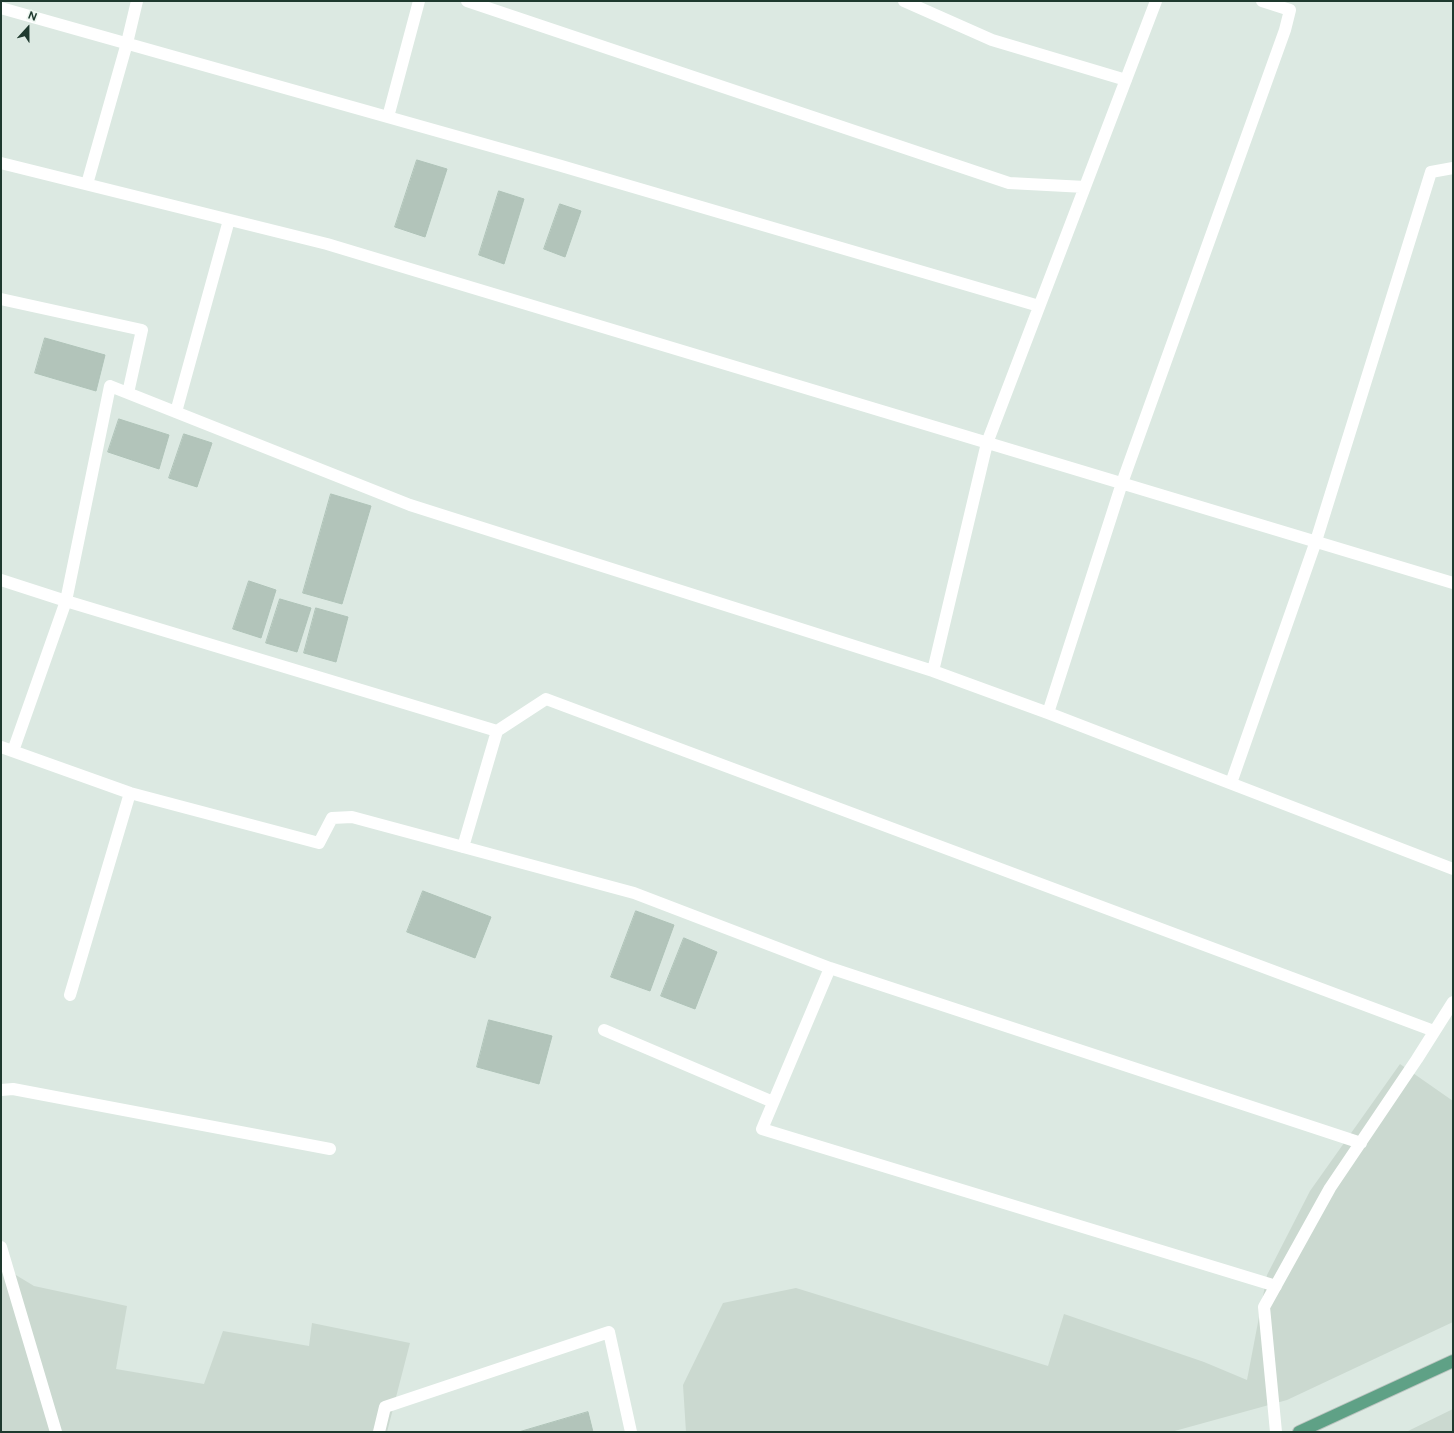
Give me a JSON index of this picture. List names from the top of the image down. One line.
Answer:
{"north":"top"}
